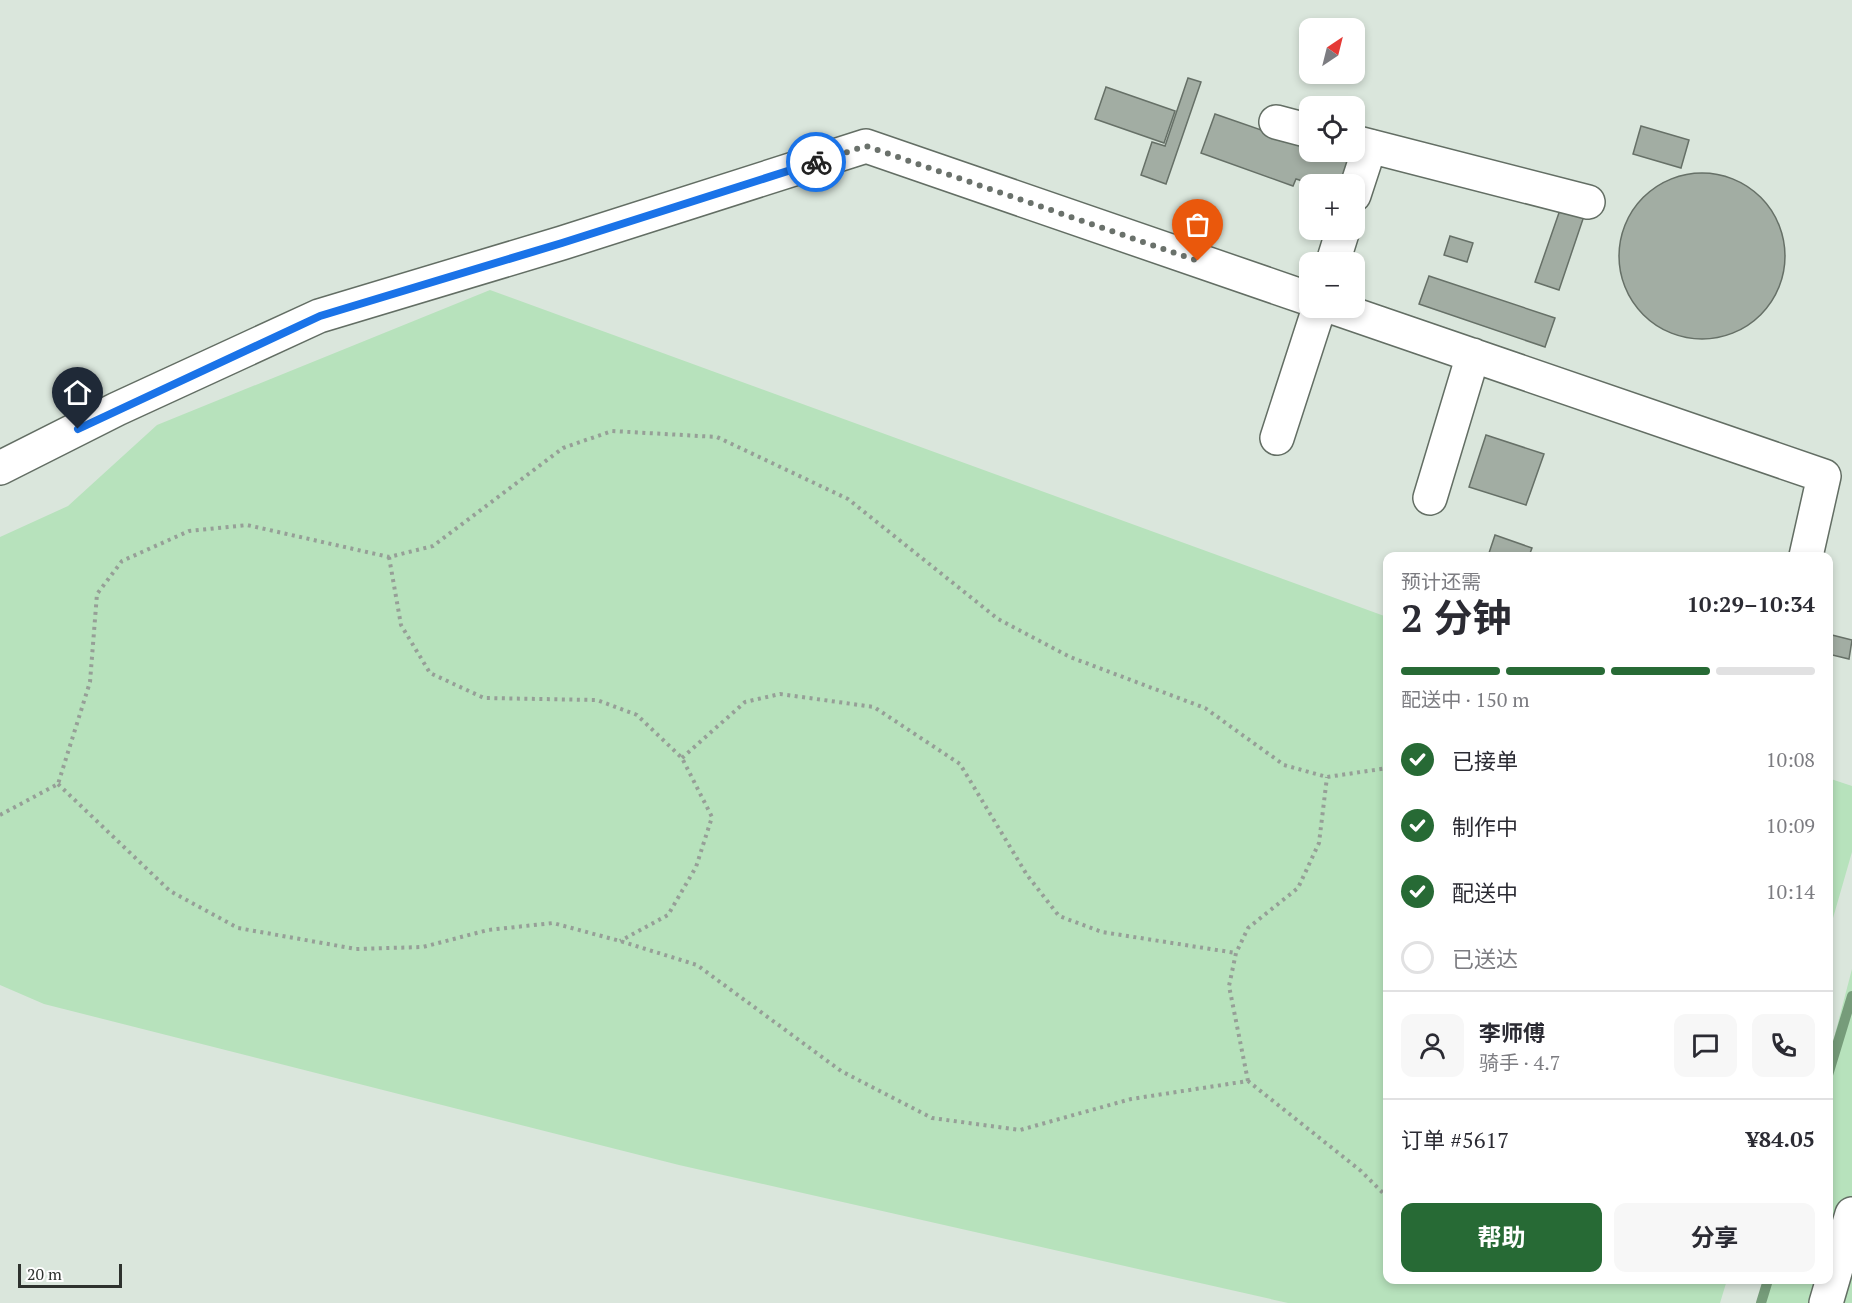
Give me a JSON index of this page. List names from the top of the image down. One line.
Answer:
{"scale_bar":"20 m","north":"top right","page":{"map_buttons":["+","−"],"heading":["2 分钟","预计还需","10:29–10:34"],"panel":["李师傅","骑手 · 4.7","订单 #5617","¥84.05"],"bar":"配送中 · 150 m","list":[["已接单","10:08"],["制作中","10:09"],["配送中","10:14"],"已送达"],"buttons":["帮助","分享"],"scale":"20 m"}}
